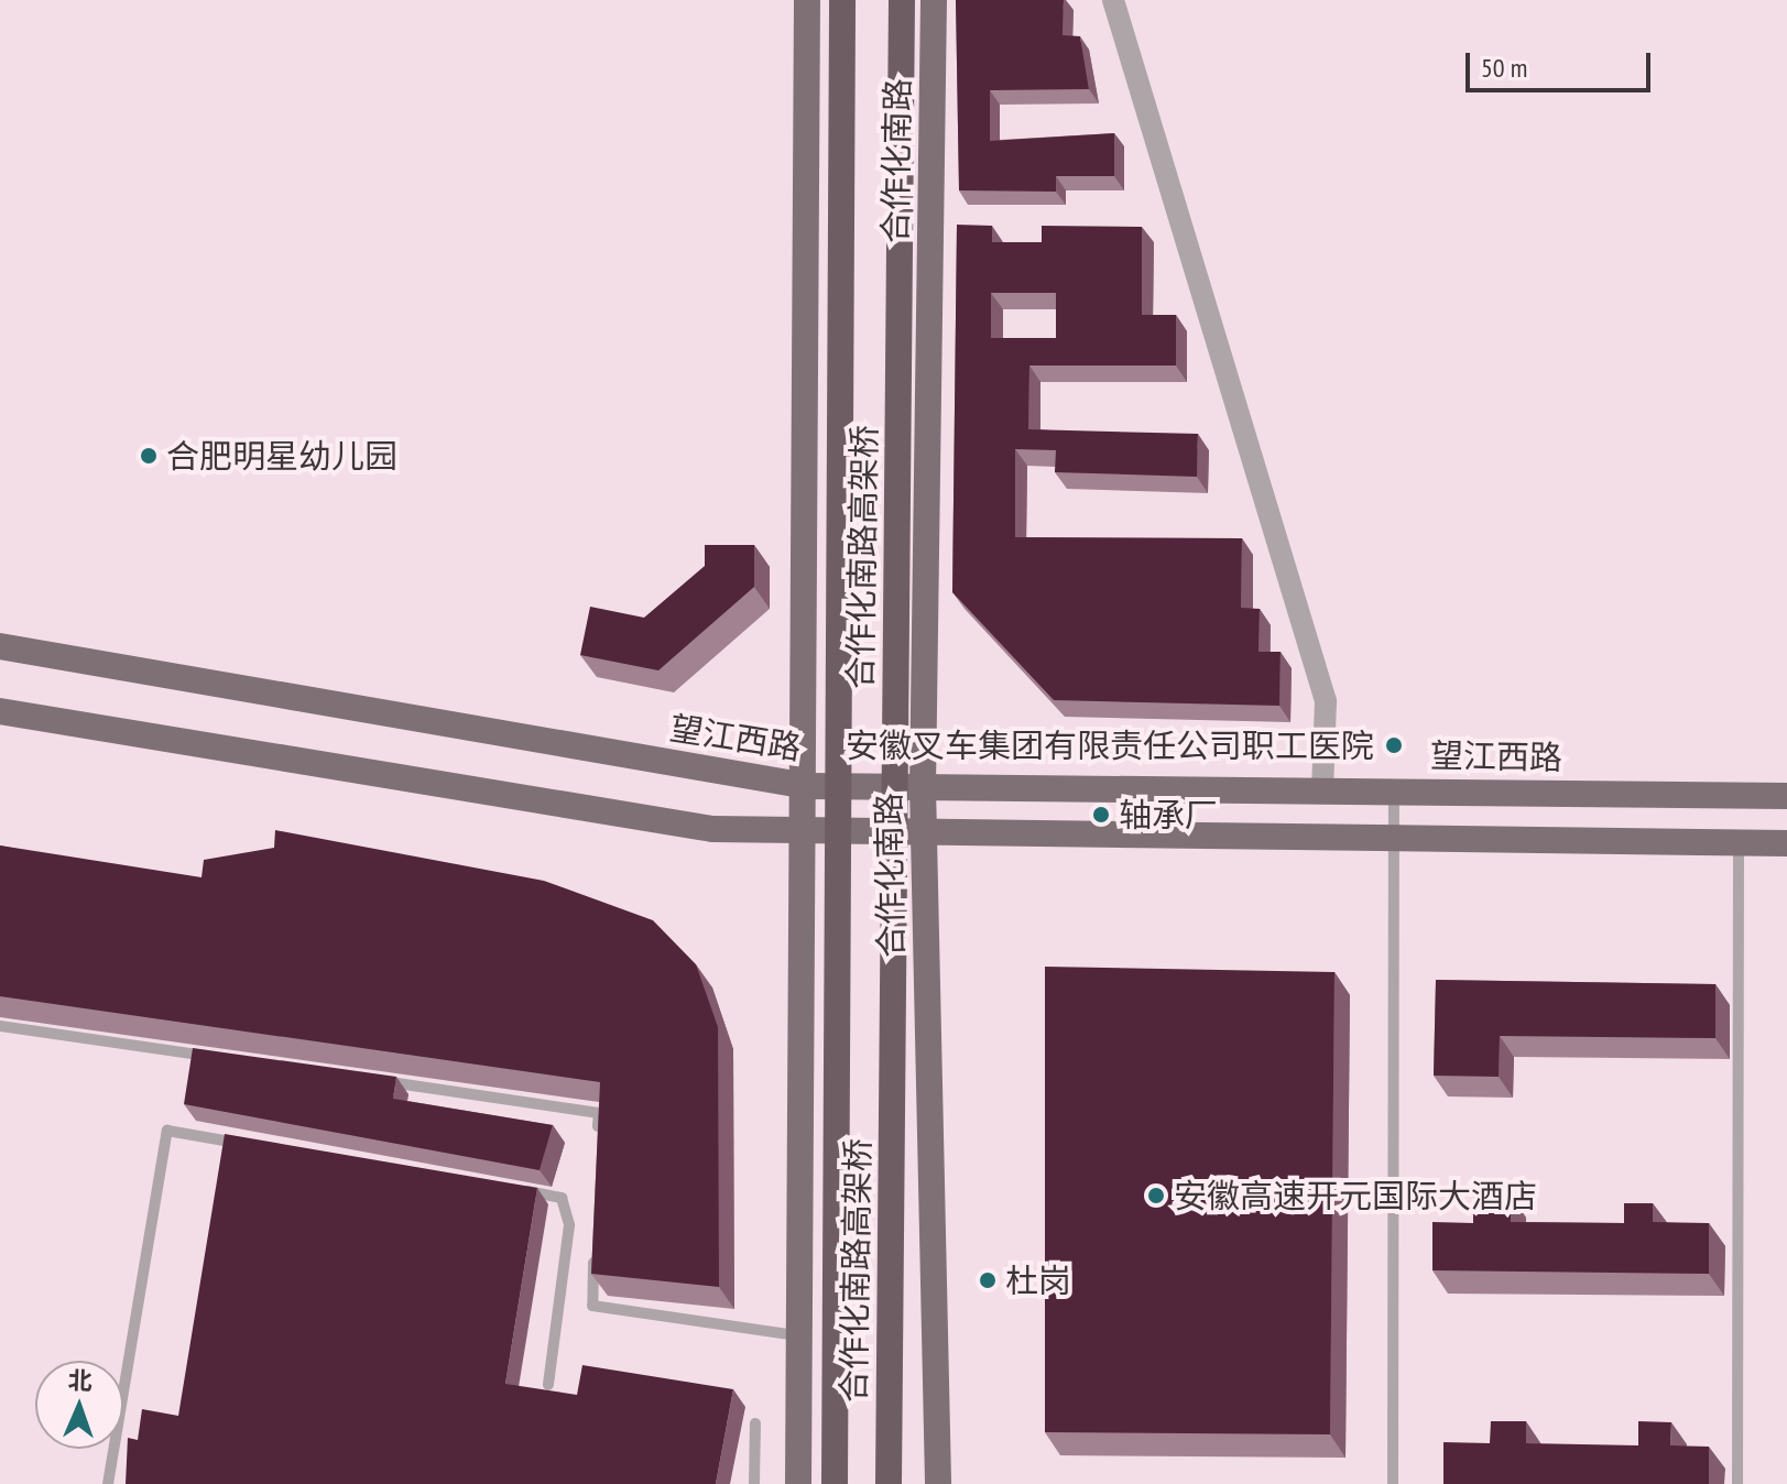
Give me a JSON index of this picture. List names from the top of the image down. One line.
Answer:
{"streets":{"highway":["合作化南路高架桥"],"main road":["合作化南路","望江西路"]},"crossings":[["合作化南路","望江西路"]],"places":["合肥明星幼儿园","安徽叉车集团有限责任公司职工医院","轴承厂","安徽高速开元国际大酒店","杜岗"],"scale_bar":"50 m","north":"top"}
